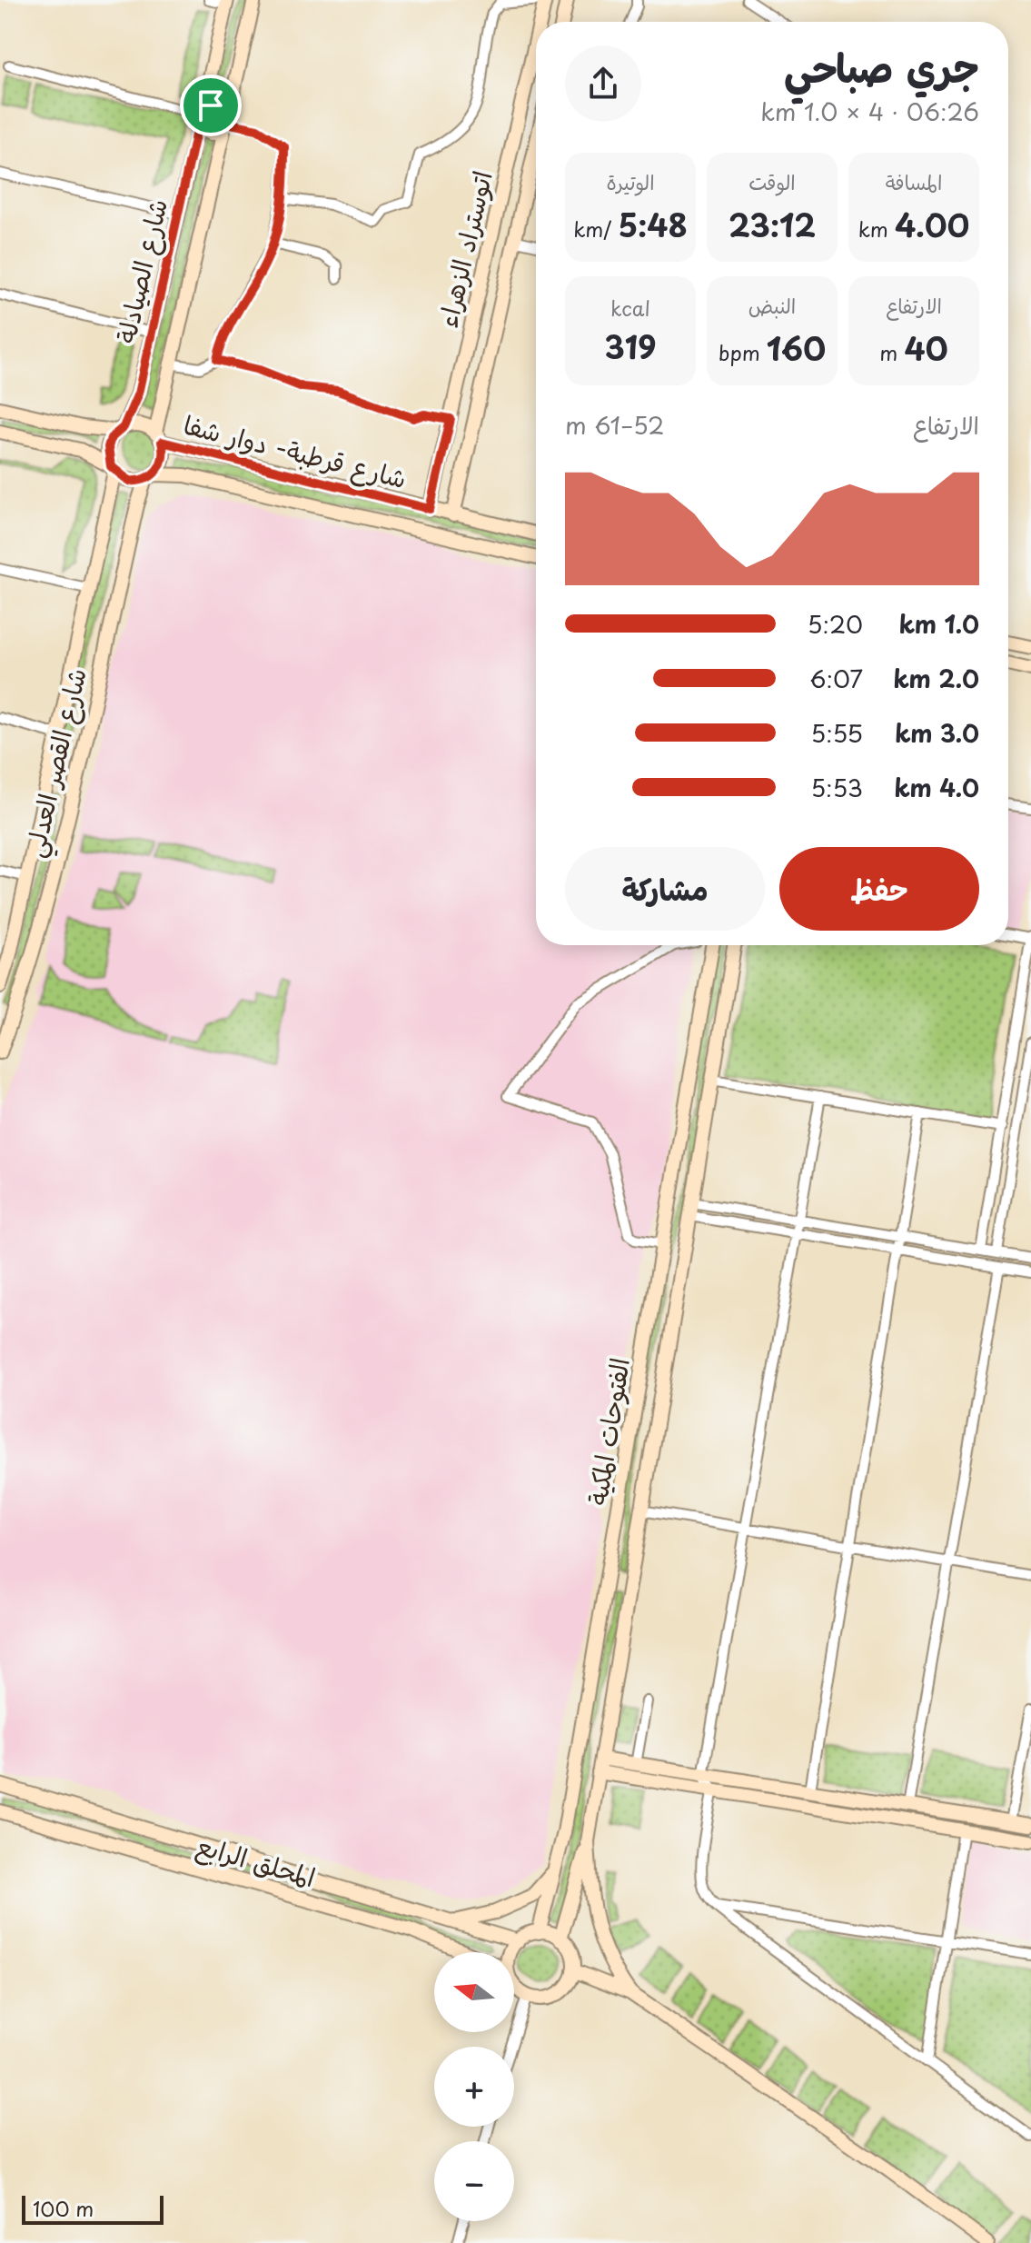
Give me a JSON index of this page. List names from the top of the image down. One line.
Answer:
{"streets":{"street":["اتوستراد الزهراء","شارع الصيادلة","شارع قرطبة- دوار شفا","شارع القصر العدلي","الفتوحات المكية","المحلق الرابع"]},"crossings":[["اتوستراد الزهراء","شارع قرطبة- دوار شفا"],["شارع الصيادلة","شارع قرطبة- دوار شفا"],["شارع الصيادلة","شارع القصر العدلي"],["شارع قرطبة- دوار شفا","شارع القصر العدلي"]],"scale_bar":"100 m","north":"left","page":{"heading":["جري صباحي","06:26 · 4 × 1.0 km"],"stats":[["المسافة","4.00 km"],["الوقت","23:12"],["الوتيرة","5:48 /km"],["الارتفاع","40 m"],["النبض","160 bpm"],["kcal","319"]],"chart":["الارتفاع","52–61 m"],"list":[{"name":"1.0 km","note":"5:20"},{"name":"2.0 km","note":"6:07"},{"name":"3.0 km","note":"5:55"},{"name":"4.0 km","note":"5:53"}],"buttons":["حفظ","مشاركة"],"map_buttons":["+","−"],"scale":"100 m"}}
